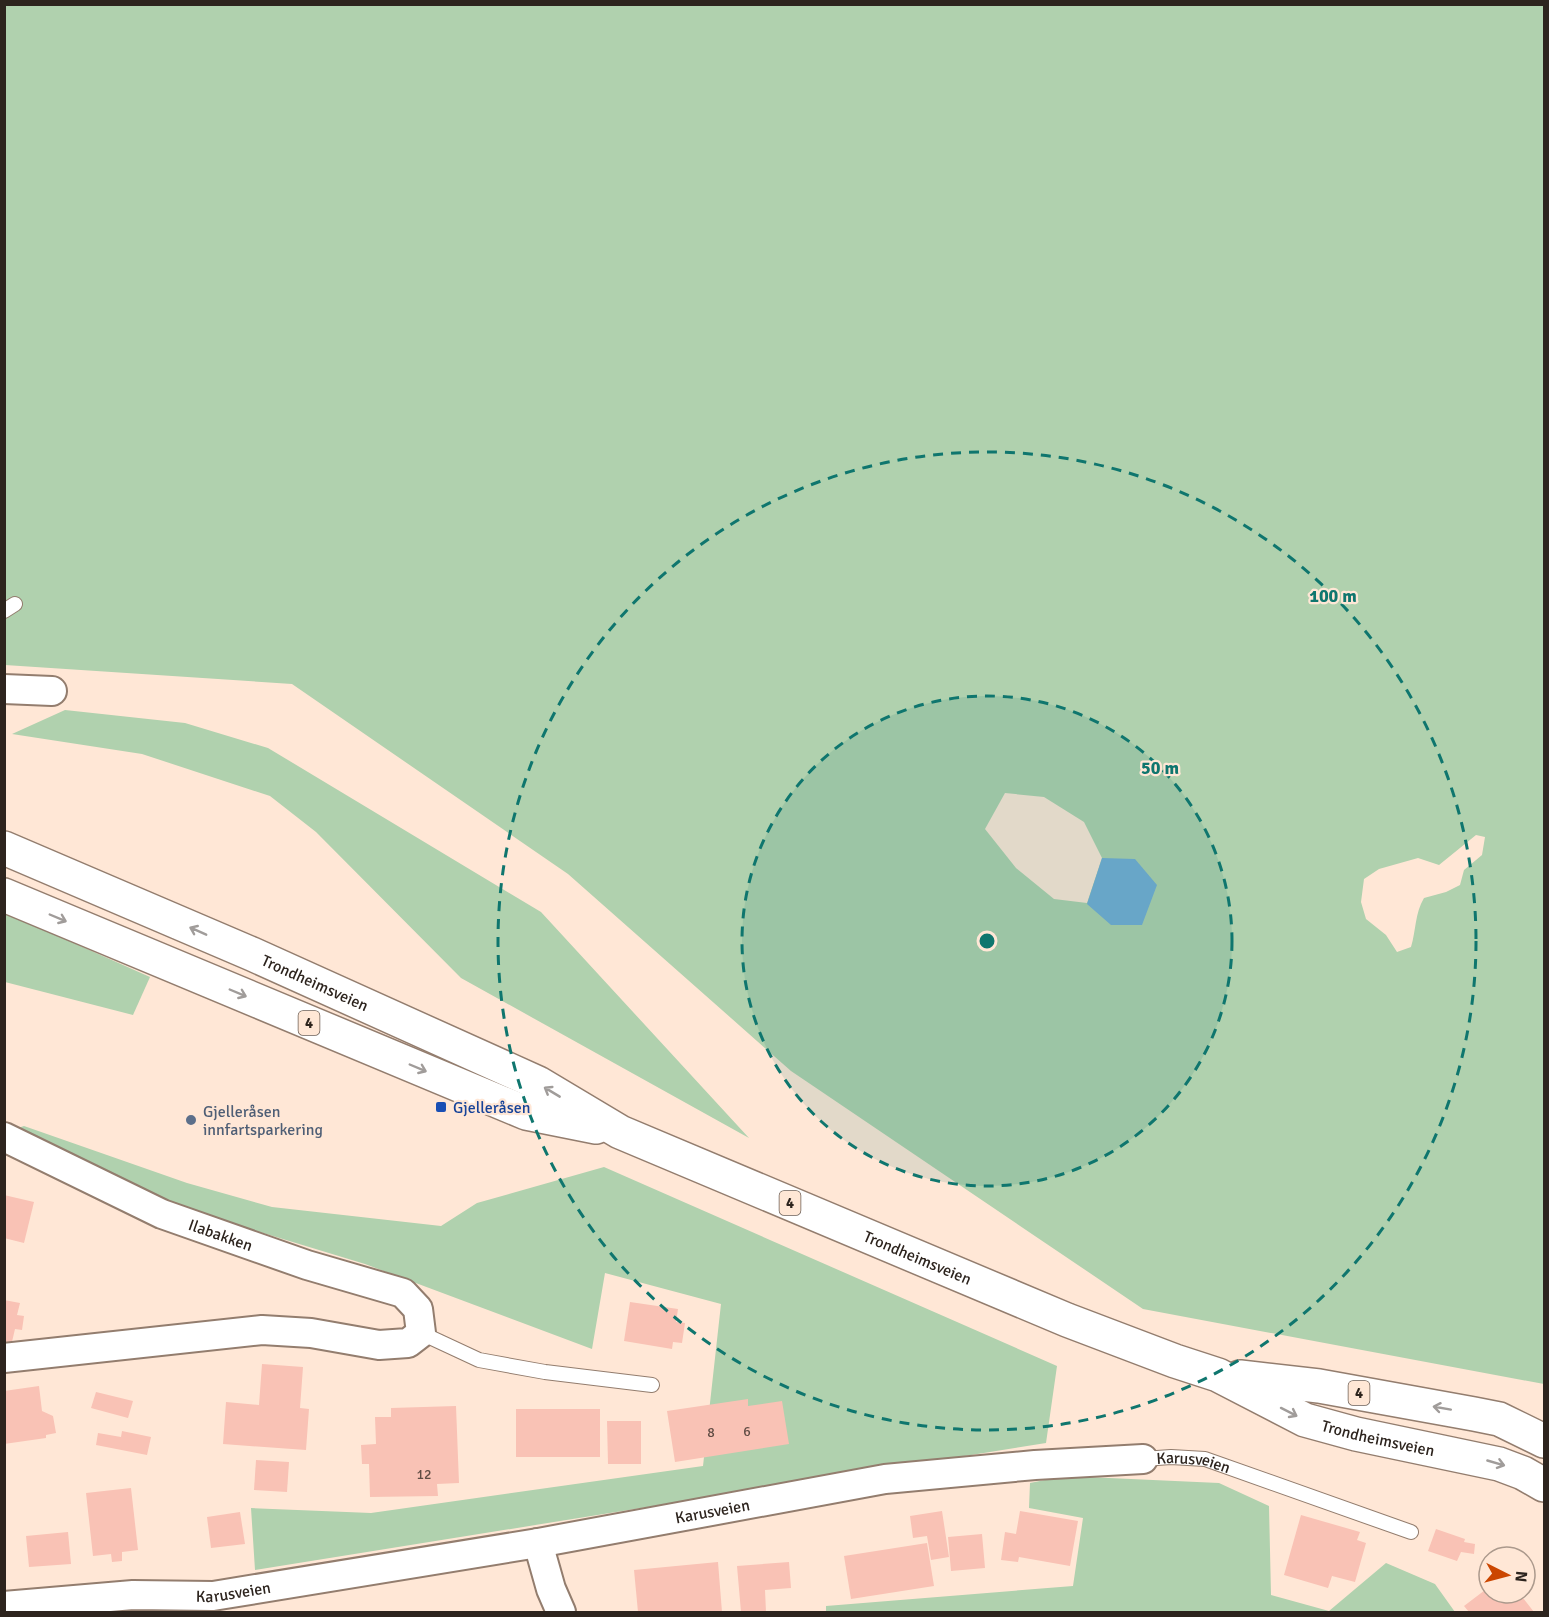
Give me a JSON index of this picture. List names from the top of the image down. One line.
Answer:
{"streets":{"highway":["Trondheimsveien","4"],"street":["Ilabakken","Karusveien"]},"crossings":[["Trondheimsveien","4"]],"places":{"transit":["Gjelleråsen"],"other":["Gjelleråsen innfartsparkering"]},"house_numbers":["6","8","12"],"north":"right","rings":["100 m","50 m"]}
